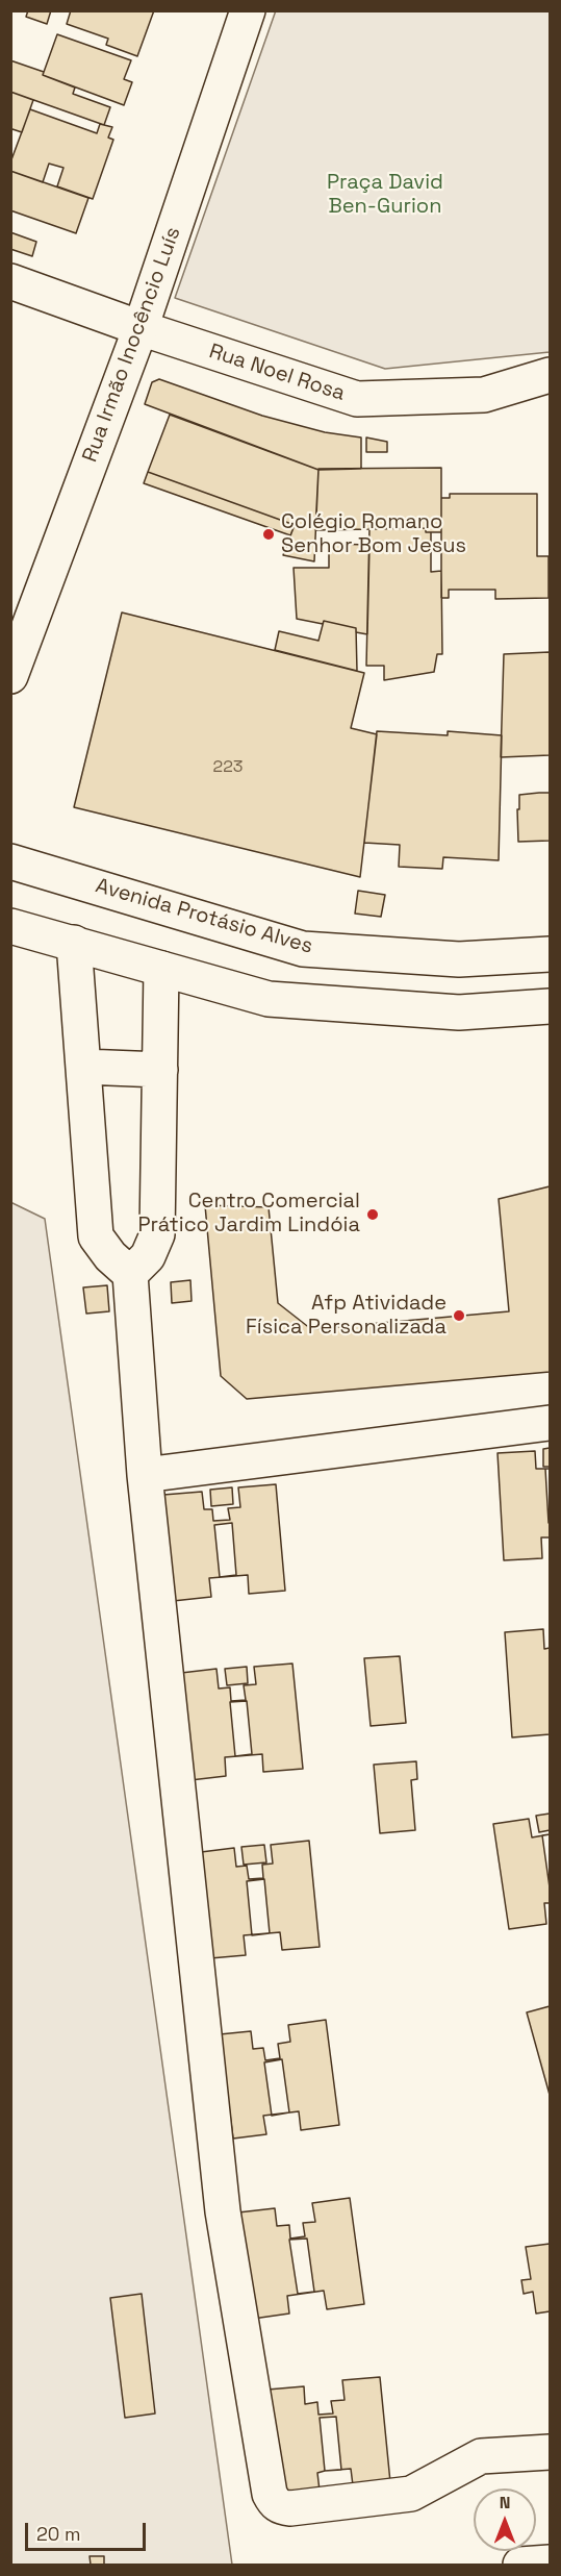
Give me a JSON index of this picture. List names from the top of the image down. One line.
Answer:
{"streets":{"street":["Rua Irmão Inocêncio Luís","Rua Noel Rosa","Avenida Protásio Alves"]},"crossings":[["Rua Irmão Inocêncio Luís","Rua Noel Rosa"]],"parks":["Praça David Ben-Gurion"],"places":["Colégio Romano Senhor Bom Jesus","Centro Comercial Prático Jardim Lindóia","Afp Atividade Física Personalizada"],"house_numbers":["223"],"scale_bar":"20 m","north":"top"}
